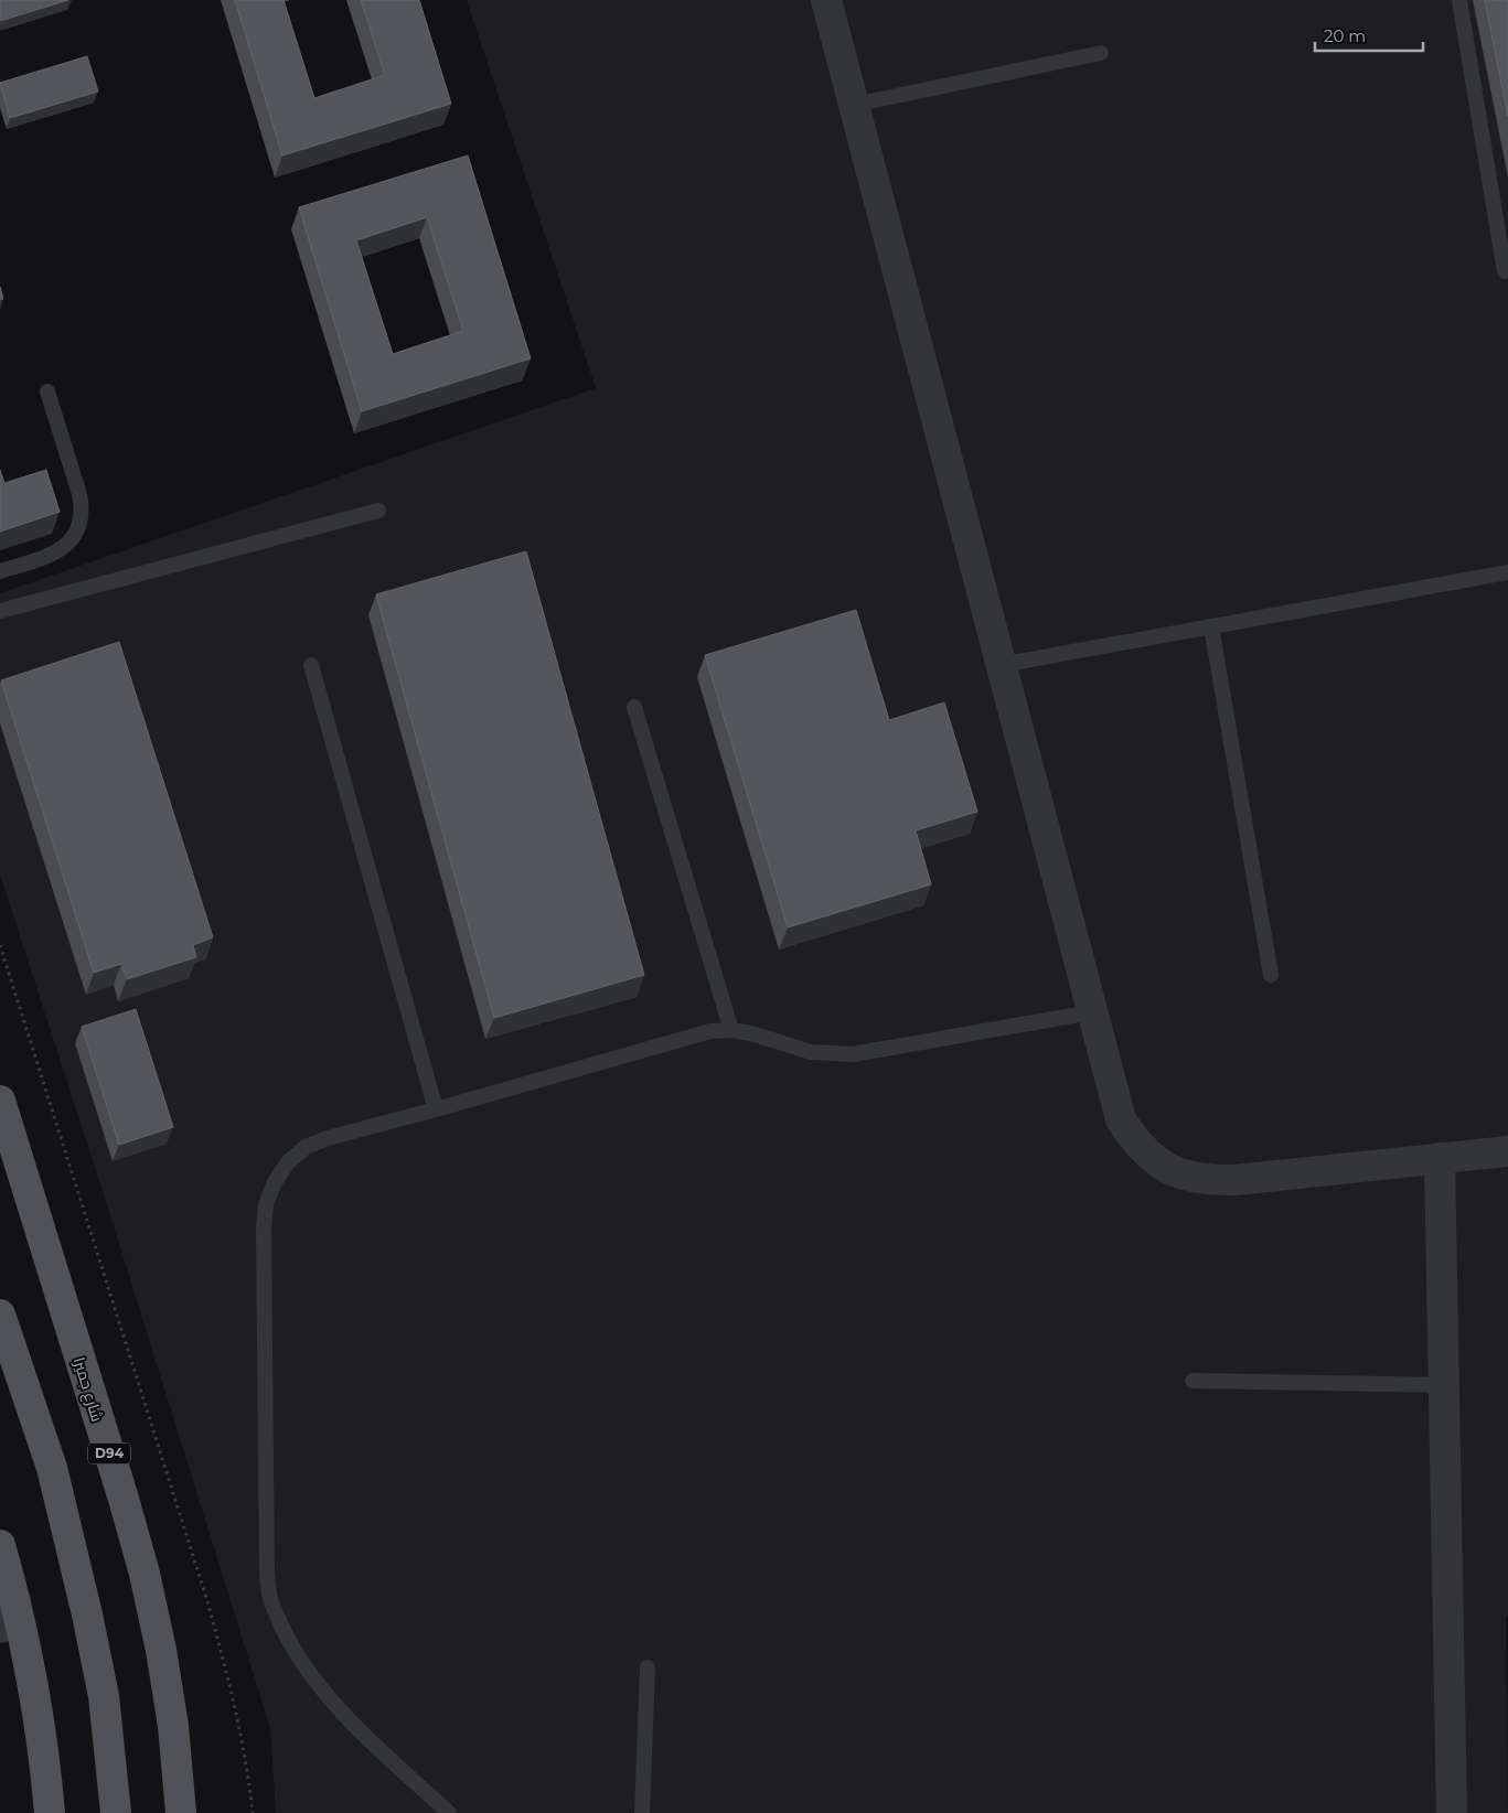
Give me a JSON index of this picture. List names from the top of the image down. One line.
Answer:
{"streets":{"main road":["شارع جميرا","D94"]},"scale_bar":"20 m"}
